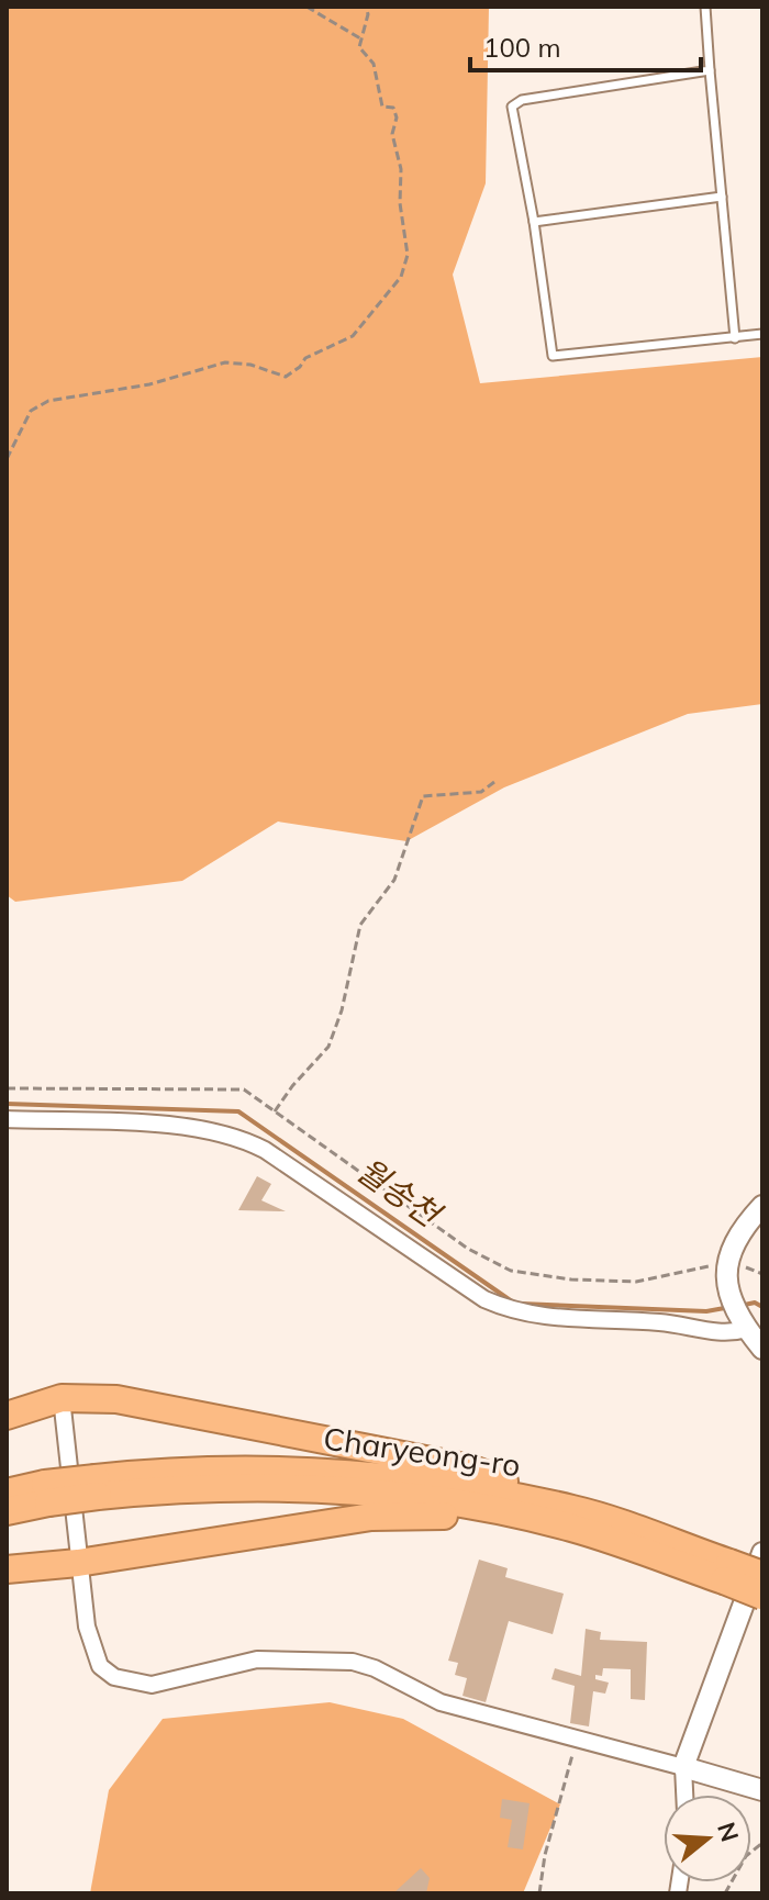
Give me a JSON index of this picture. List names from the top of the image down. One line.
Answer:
{"streets":{"highway":["Charyeong-ro"]},"water":["월송천"],"scale_bar":"100 m","north":"right"}
